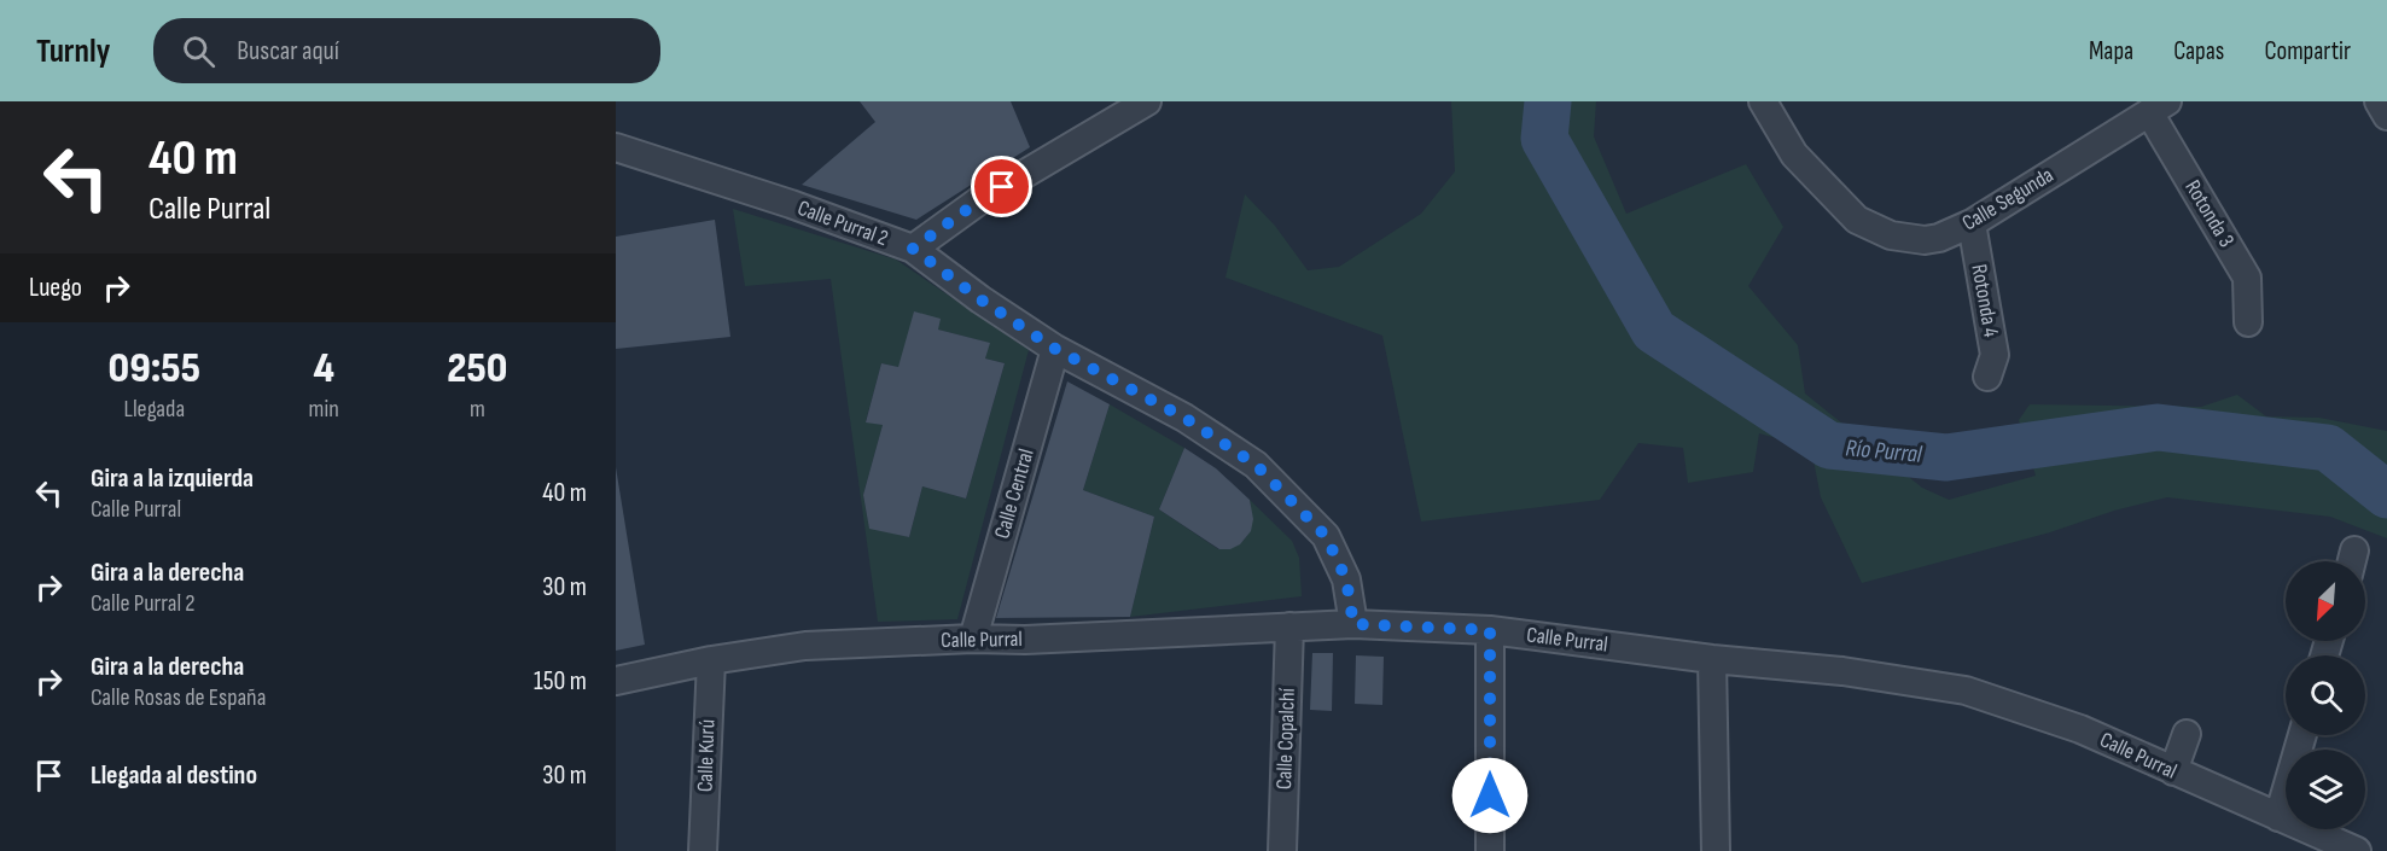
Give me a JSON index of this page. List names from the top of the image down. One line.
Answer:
{"streets":{"street":["Calle Segunda","Rotonda 3","Calle Purral 2","Rotonda 4","Calle Central","Calle Purral","Calle Copalchí","Calle Kurú"]},"crossings":[["Calle Segunda","Rotonda 3"],["Calle Segunda","Rotonda 4"],["Calle Purral 2","Calle Central"],["Calle Purral 2","Calle Purral"],["Calle Central","Calle Purral"],["Calle Purral","Calle Copalchí"],["Calle Purral","Calle Kurú"]],"water":["Río Purral"],"north":"bottom left","page":{"header":"Turnly","search":"Buscar aquí","nav":["Mapa","Capas","Compartir"],"turn":["40 m","Calle Purral"],"then":"Luego","eta":["09:55","Llegada","4","min","250","m"],"list":[{"name":"Gira a la izquierda","note":"Calle Purral","value":"40 m"},{"name":"Gira a la derecha","note":"Calle Purral 2","value":"30 m"},{"name":"Gira a la derecha","note":"Calle Rosas de España","value":"150 m"},{"name":"Llegada al destino","value":"30 m"}]}}
